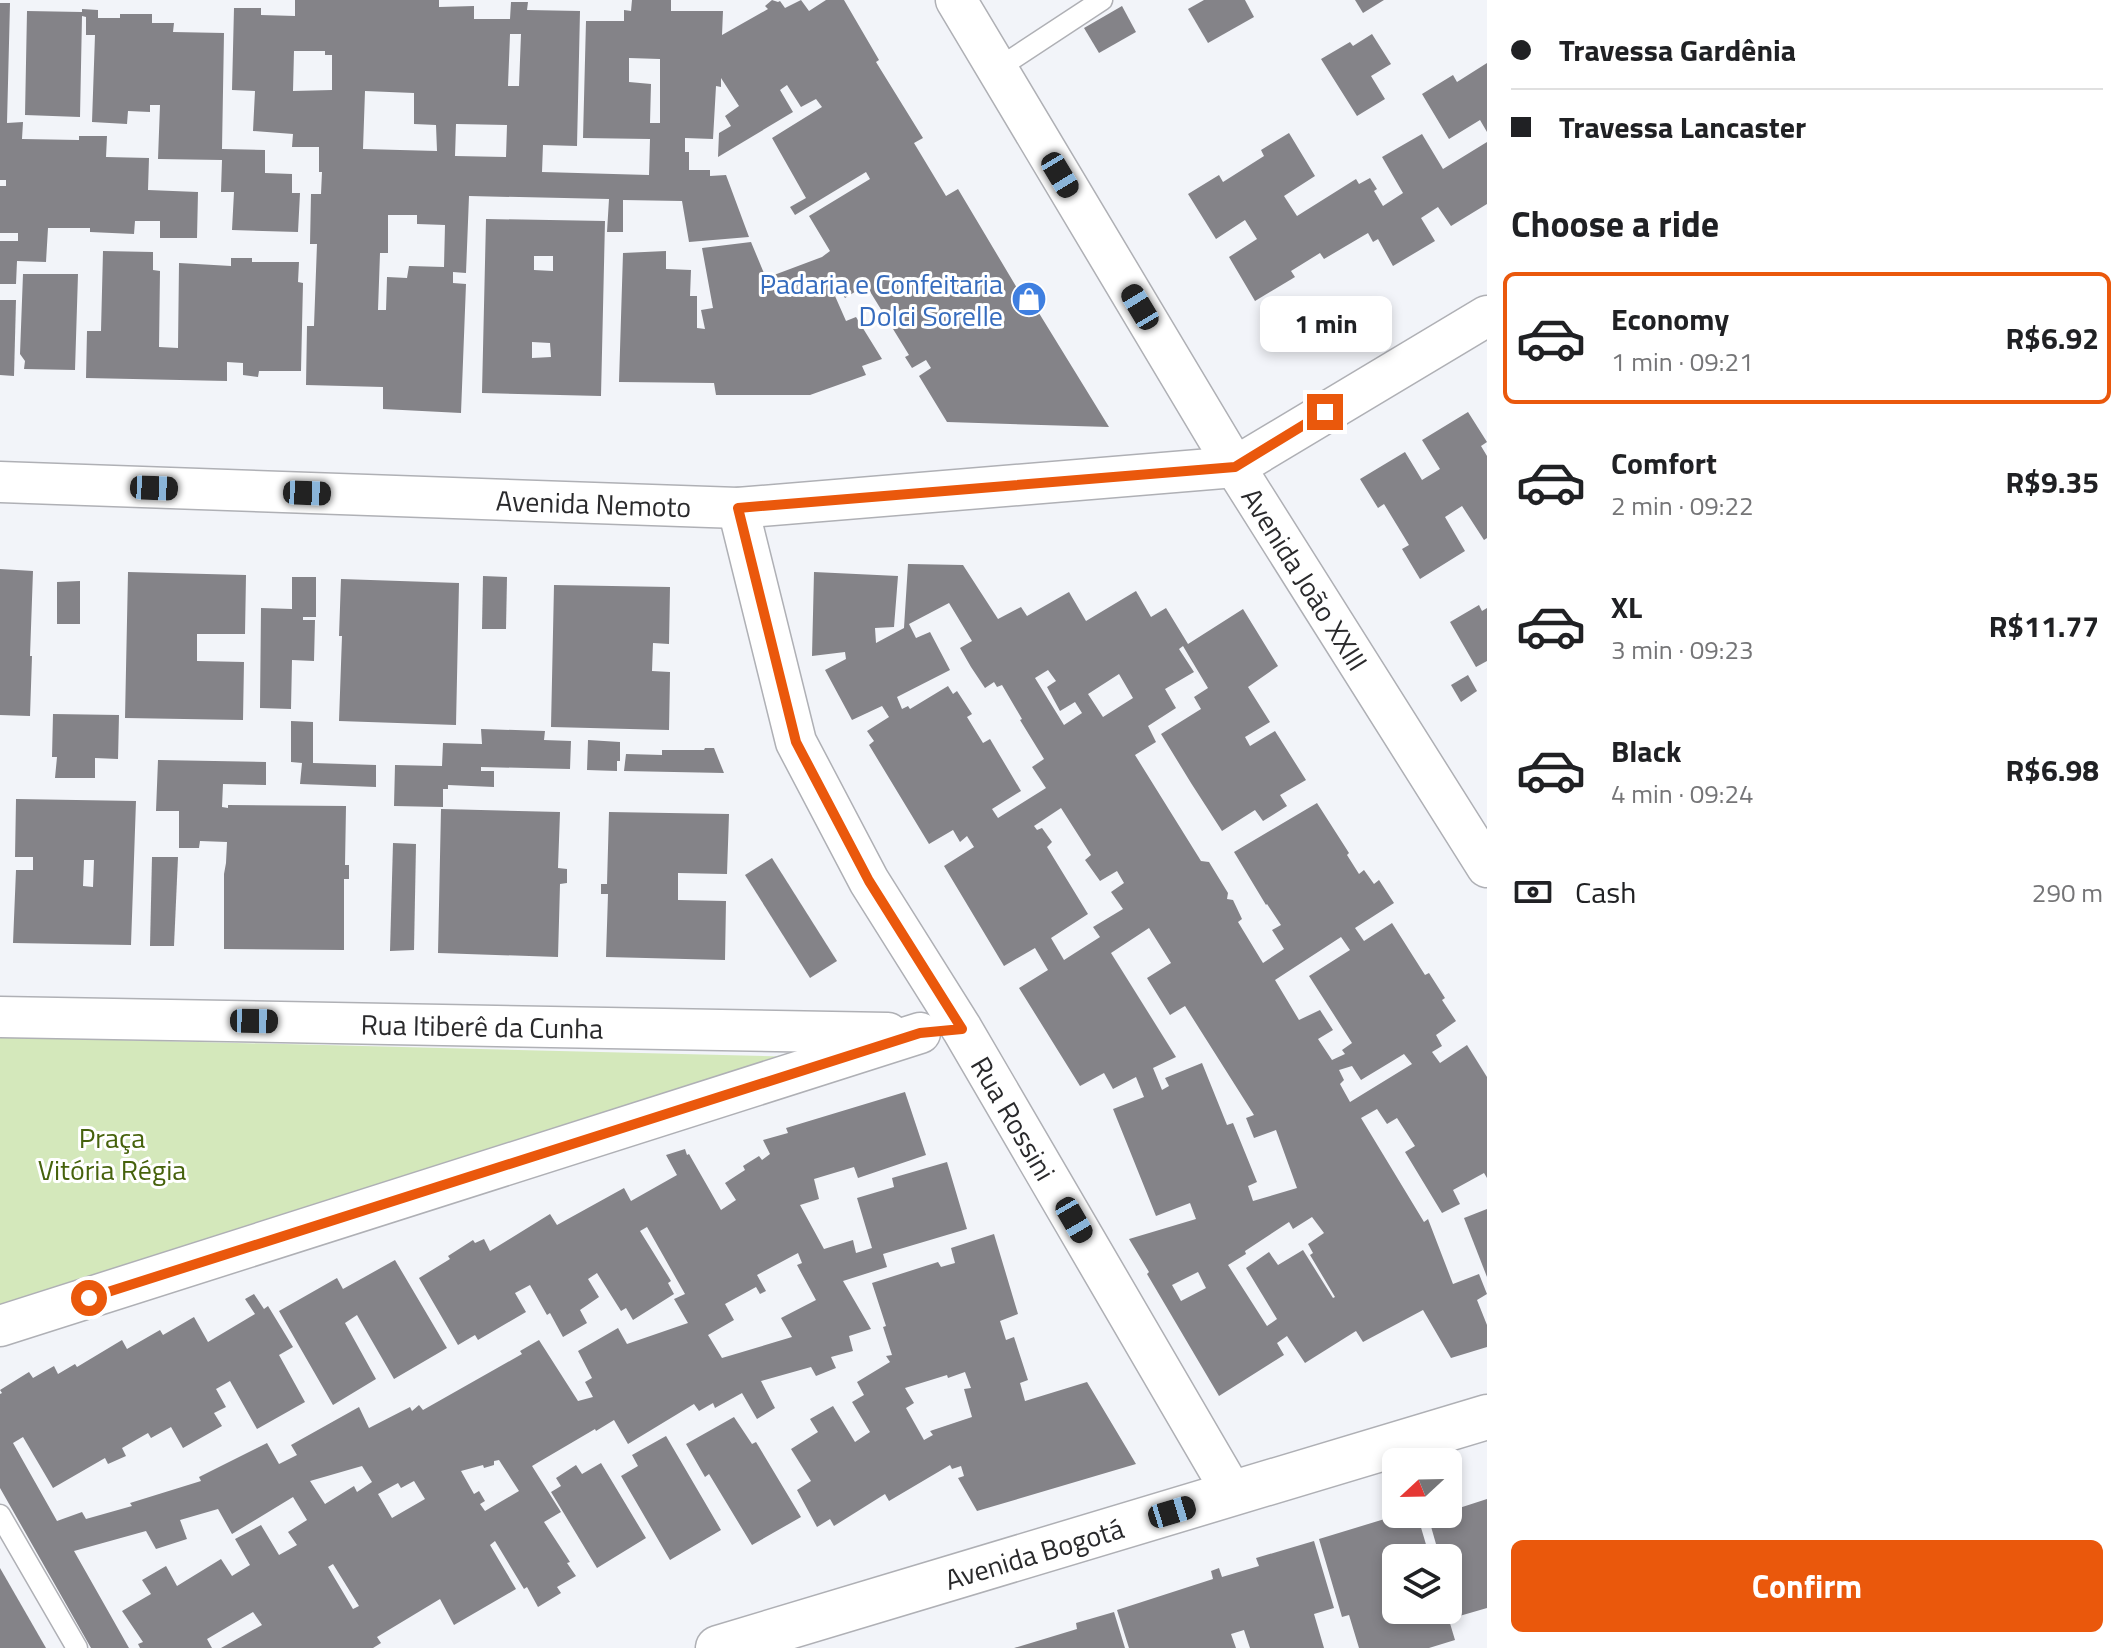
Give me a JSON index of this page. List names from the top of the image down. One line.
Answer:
{"streets":{"street":["Avenida Nemoto","Avenida João XXIII","Rua Itiberê da Cunha","Rua Rossini","Avenida Bogotá"]},"crossings":[["Avenida Nemoto","Avenida João XXIII"],["Avenida Nemoto","Rua Rossini"],["Rua Itiberê da Cunha","Rua Rossini"],["Rua Rossini","Avenida Bogotá"]],"parks":["Praça Vitória Régia"],"places":{"shop":["Padaria e Confeitaria Dolci Sorelle"]},"north":"left","page":{"banner":["Travessa Gardênia","Travessa Lancaster"],"heading":"Choose a ride","list":[{"name":"Economy","note":"1 min · 09:21","value":"R$6.92"},{"name":"Comfort","note":"2 min · 09:22","value":"R$9.35"},{"name":"XL","note":"3 min · 09:23","value":"R$11.77"},{"name":"Black","note":"4 min · 09:24","value":"R$6.98"}],"bubble":"1 min","pay":["Cash","290 m"],"buttons":"Confirm"}}
